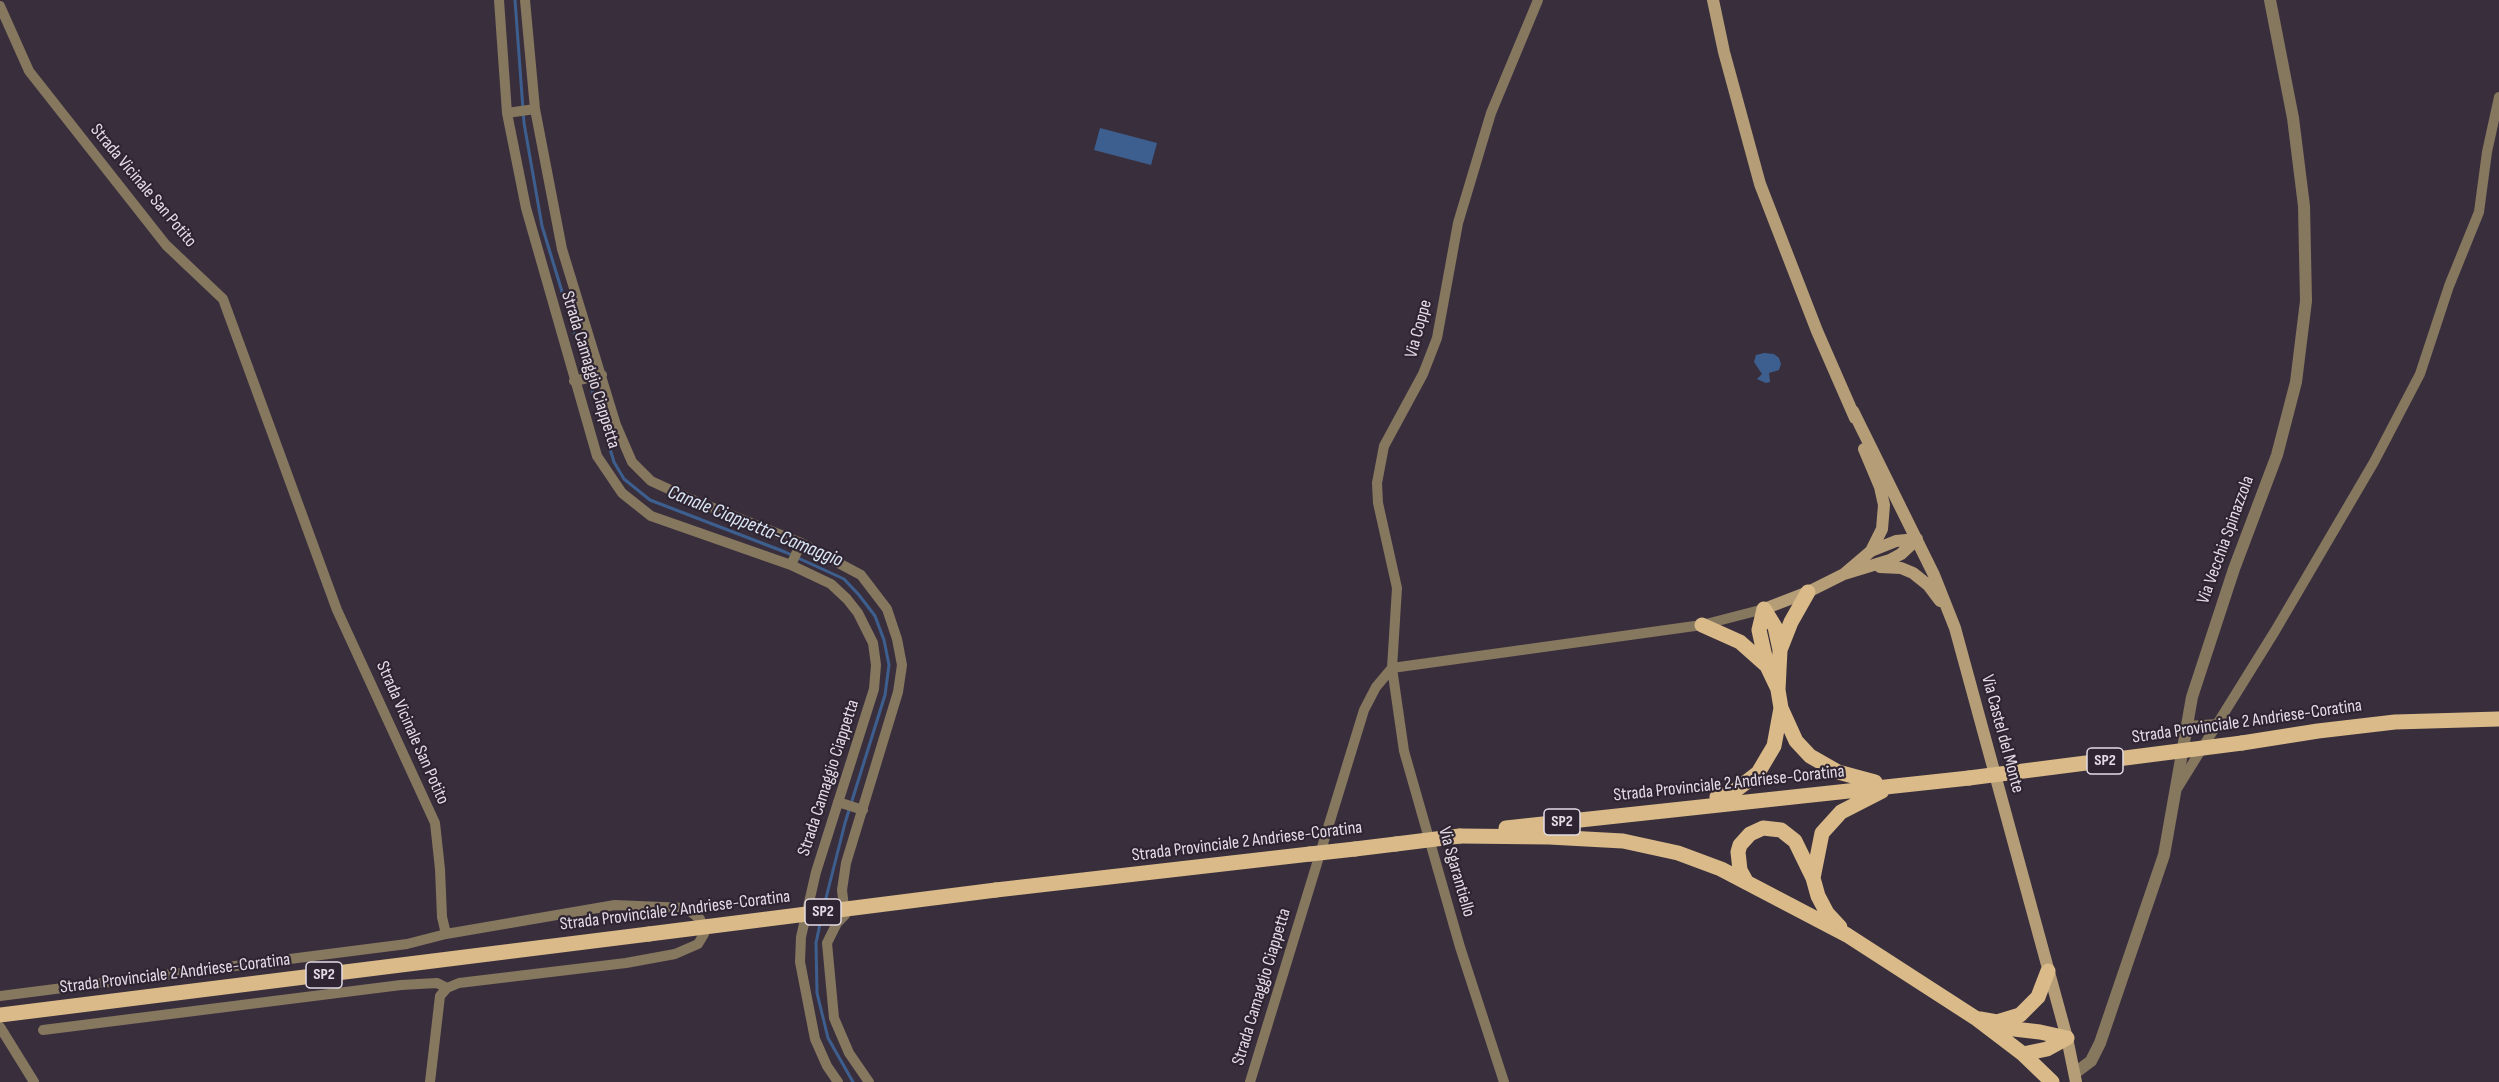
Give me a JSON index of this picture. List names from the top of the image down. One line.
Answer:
{"streets":{"main road":["Strada Provinciale 2 Andriese-Coratina","Via Castel del Monte","SP2"],"street":["Strada Vicinale San Potito","Via Coppe","Strada Camaggio Ciappetta","Via Vecchia Spinazzola","Via Sgarantiello"]},"crossings":[["Via Coppe","Strada Camaggio Ciappetta"],["Via Coppe","Via Sgarantiello"],["Strada Camaggio Ciappetta","Via Sgarantiello"],["Via Vecchia Spinazzola","Via Castel del Monte"]],"water":["Canale Ciappetta-Camaggio"]}
